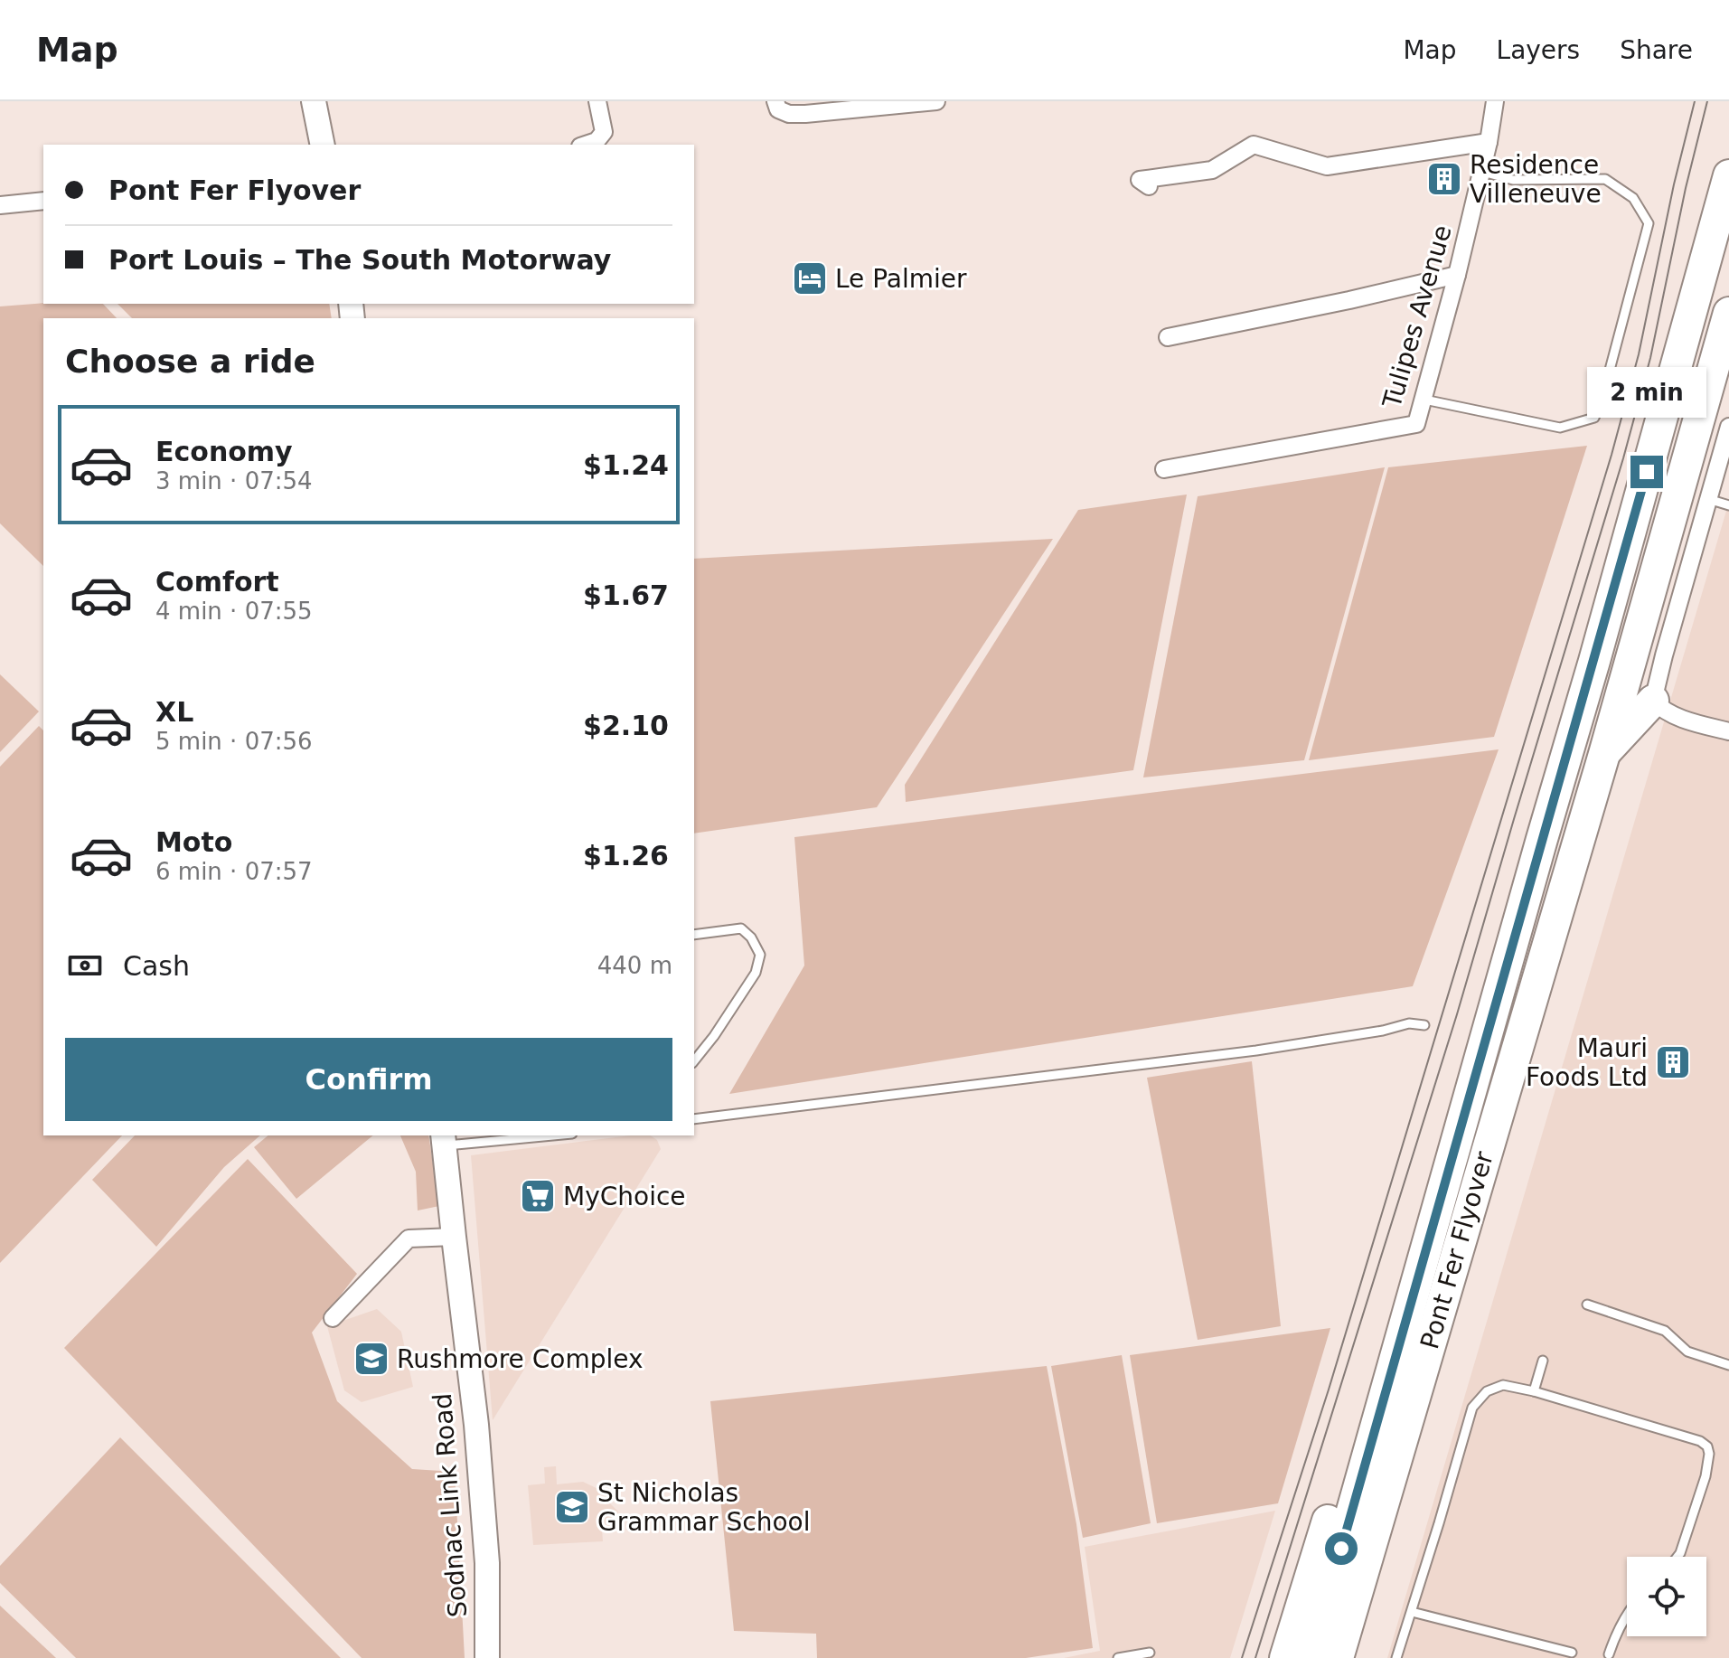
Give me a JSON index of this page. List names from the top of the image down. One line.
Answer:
{"streets":{"highway":["Pont Fer Flyover"],"main road":["Sodnac Link Road"],"street":["Tulipes Avenue"]},"places":{"building":["Residence Villeneuve","Mauri Foods Ltd"],"hotel":["Le Palmier"],"supermarket":["MyChoice"],"school or university":["Rushmore Complex","St Nicholas Grammar School"]},"page":{"header":"Map","nav":["Map","Layers","Share"],"banner":["Pont Fer Flyover","Port Louis – The South Motorway"],"heading":"Choose a ride","bubble":"2 min","list":[{"name":"Economy","note":"3 min · 07:54","value":"$1.24"},{"name":"Comfort","note":"4 min · 07:55","value":"$1.67"},{"name":"XL","note":"5 min · 07:56","value":"$2.10"},{"name":"Moto","note":"6 min · 07:57","value":"$1.26"}],"pay":["Cash","440 m"],"buttons":"Confirm"}}
